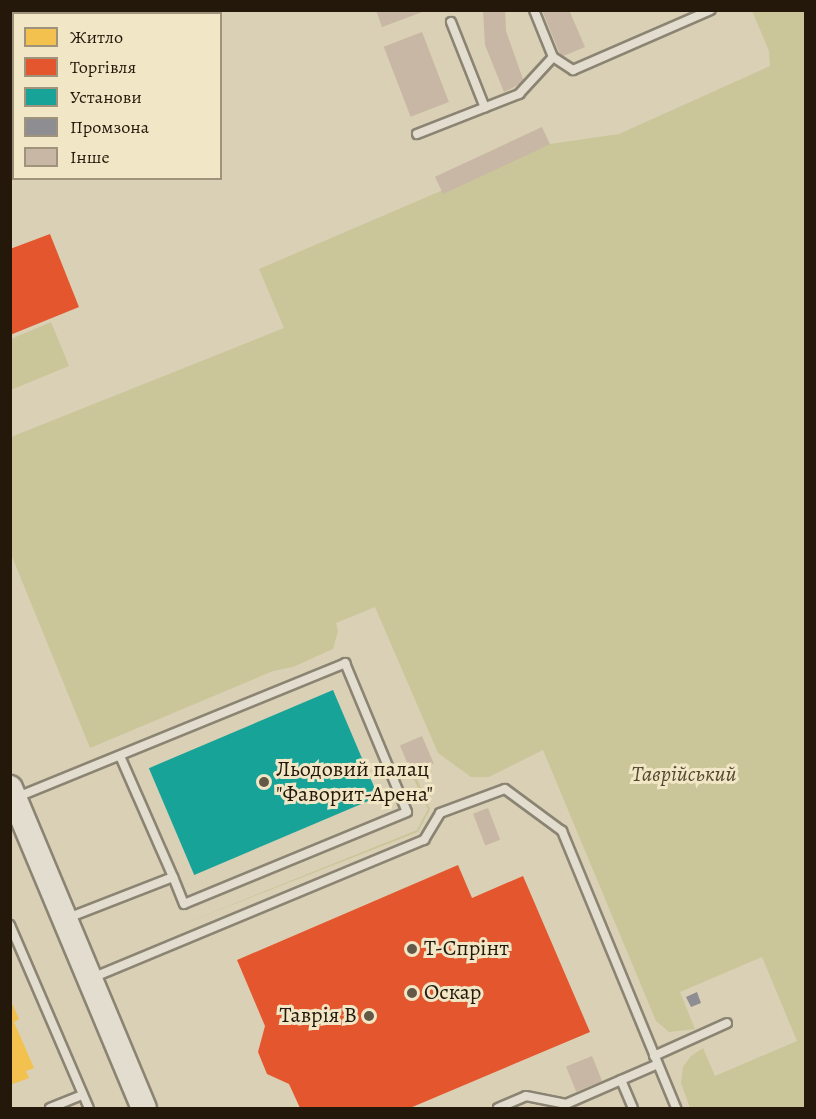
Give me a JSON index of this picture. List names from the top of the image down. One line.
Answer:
{"parks":["Таврійський"],"places":["Льодовий палац \"Фаворит-Арена\"","Т-Спрінт","Оскар","Таврія В"],"legend":["Житло","Торгівля","Установи","Промзона","Інше"]}
